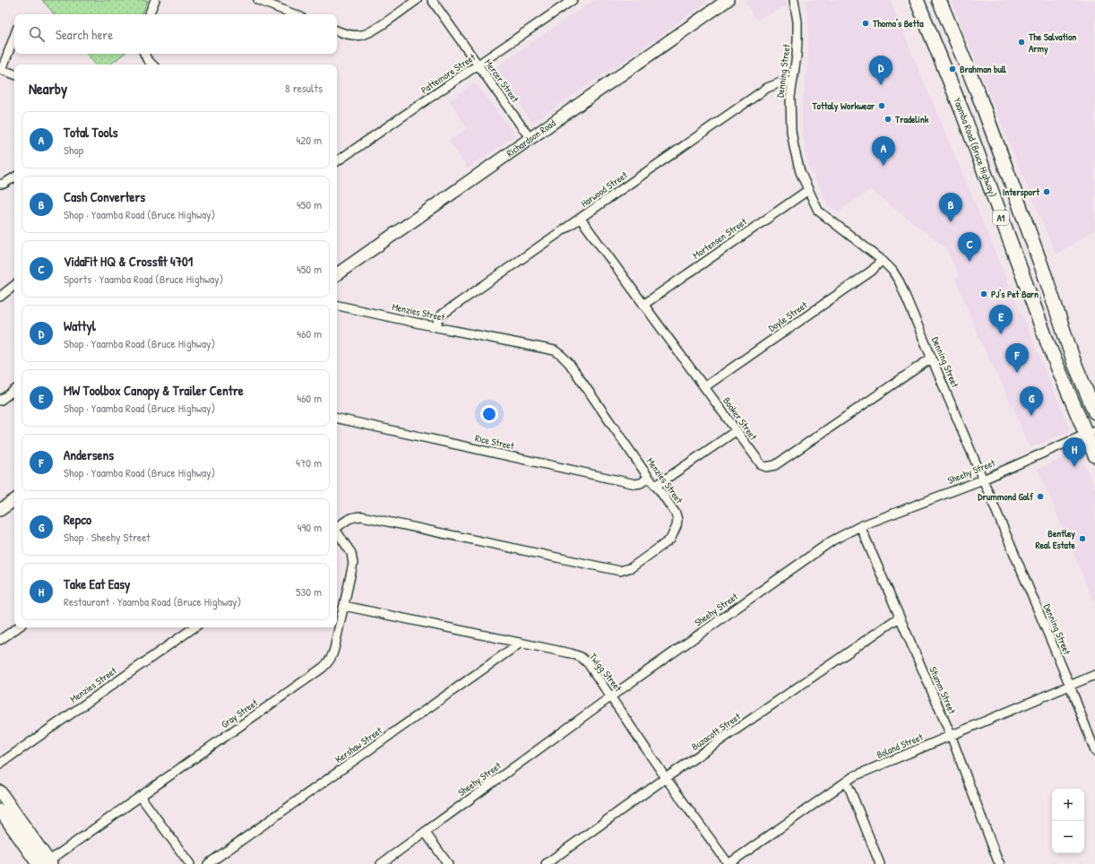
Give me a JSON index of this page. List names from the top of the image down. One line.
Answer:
{"streets":{"highway":["Yaamba Road (Bruce Highway)","A1"],"main road":["Richardson Road"],"street":["Denning Street","Pattemore Street","Mercer Street","Harwood Street","Mortensen Street","Menzies Street","Doyle Street","Booker Street","Rice Street","Sheehy Street","Twigg Street","Stumm Street","Gray Street","Buzacott Street","Kershaw Street","Boland Street"]},"crossings":[["Denning Street","Harwood Street"],["Denning Street","Mortensen Street"],["Denning Street","Doyle Street"],["Denning Street","Booker Street"],["Denning Street","Sheehy Street"],["Denning Street","Boland Street"],["Pattemore Street","Mercer Street"],["Mercer Street","Richardson Road"],["Yaamba Road (Bruce Highway)","Sheehy Street"],["Harwood Street","Menzies Street"],["Harwood Street","Booker Street"],["Mortensen Street","Booker Street"],["Menzies Street","Rice Street"],["Doyle Street","Booker Street"],["Sheehy Street","Twigg Street"],["Sheehy Street","Stumm Street"],["Twigg Street","Gray Street"],["Twigg Street","Buzacott Street"],["Twigg Street","Kershaw Street"],["Twigg Street","Boland Street"],["Stumm Street","Buzacott Street"],["Stumm Street","Boland Street"]],"places":["Thomo's Betta","The Salvation Army","Brahman bull","Tottaly Workwear","Tradelink","Intersport","PJ's Pet Barn","Drummond Golf","Bentley Real Estate"],"page":{"search":"Search here","pins":["D","A","B","C","E","F","G","H"],"heading":["Nearby","8 results"],"list":[{"mark":"A","name":"Total Tools","note":"Shop","value":"420 m"},{"mark":"B","name":"Cash Converters","note":"Shop · Yaamba Road (Bruce Highway)","value":"450 m"},{"mark":"C","name":"VidaFit HQ & Crossfit 4701","note":"Sports · Yaamba Road (Bruce Highway)","value":"450 m"},{"mark":"D","name":"Wattyl","note":"Shop · Yaamba Road (Bruce Highway)","value":"460 m"},{"mark":"E","name":"MW Toolbox Canopy & Trailer Centre","note":"Shop · Yaamba Road (Bruce Highway)","value":"460 m"},{"mark":"F","name":"Andersens","note":"Shop · Yaamba Road (Bruce Highway)","value":"470 m"},{"mark":"G","name":"Repco","note":"Shop · Sheehy Street","value":"490 m"},{"mark":"H","name":"Take Eat Easy","note":"Restaurant · Yaamba Road (Bruce Highway)","value":"530 m"}],"map_buttons":["+","−"]}}
